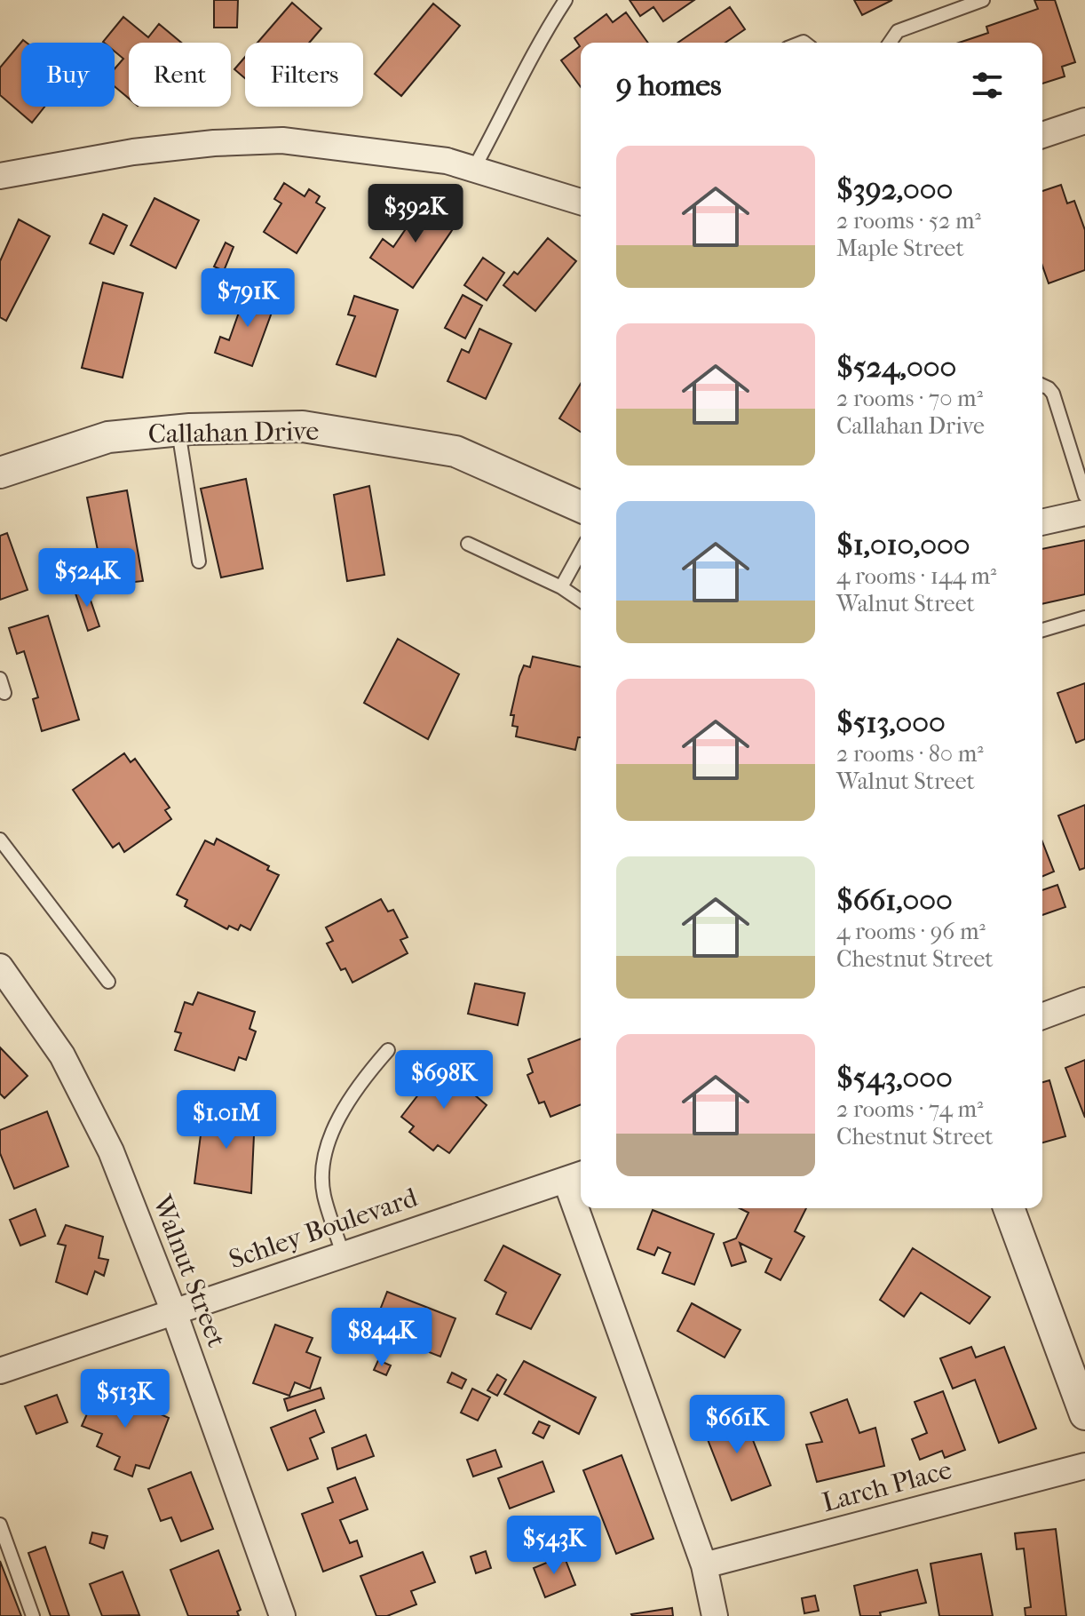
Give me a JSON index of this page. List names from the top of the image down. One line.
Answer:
{"streets":{"street":["Callahan Drive","Schley Boulevard","Walnut Street","Larch Place"]},"crossings":[["Schley Boulevard","Walnut Street"]],"page":{"chip":["Buy","Rent","Filters"],"heading":"9 homes","list":[{"name":"$392,000","note":"2 rooms · 52 m² · Maple Street"},{"name":"$524,000","note":"2 rooms · 70 m² · Callahan Drive"},{"name":"$1,010,000","note":"4 rooms · 144 m² · Walnut Street"},{"name":"$513,000","note":"2 rooms · 80 m² · Walnut Street"},{"name":"$661,000","note":"4 rooms · 96 m² · Chestnut Street"},{"name":"$543,000","note":"2 rooms · 74 m² · Chestnut Street"}],"price":["$392K","$791K","$524K","$698K","$1.01M","$844K","$513K","$661K","$543K"]}}
